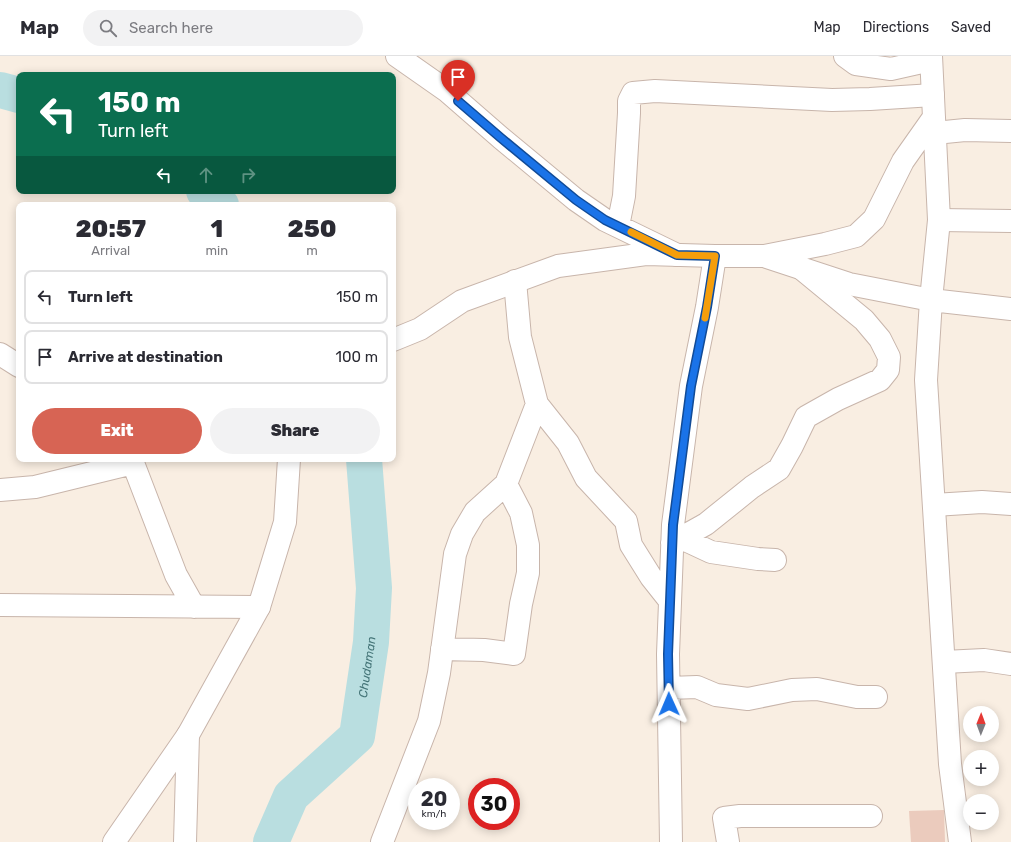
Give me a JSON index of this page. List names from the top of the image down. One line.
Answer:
{"water":["Chudaman"],"north":"top","page":{"header":"Map","search":"Search here","nav":["Map","Directions","Saved"],"turn":["150 m","Turn left"],"eta":["20:57","Arrival","1","min","250","m"],"list":[{"name":"Turn left","value":"150 m"},{"name":"Arrive at destination","value":"100 m"}],"buttons":["Exit","Share"],"map_buttons":["+","−"],"speed":"20 km/h","limit":"30"}}
